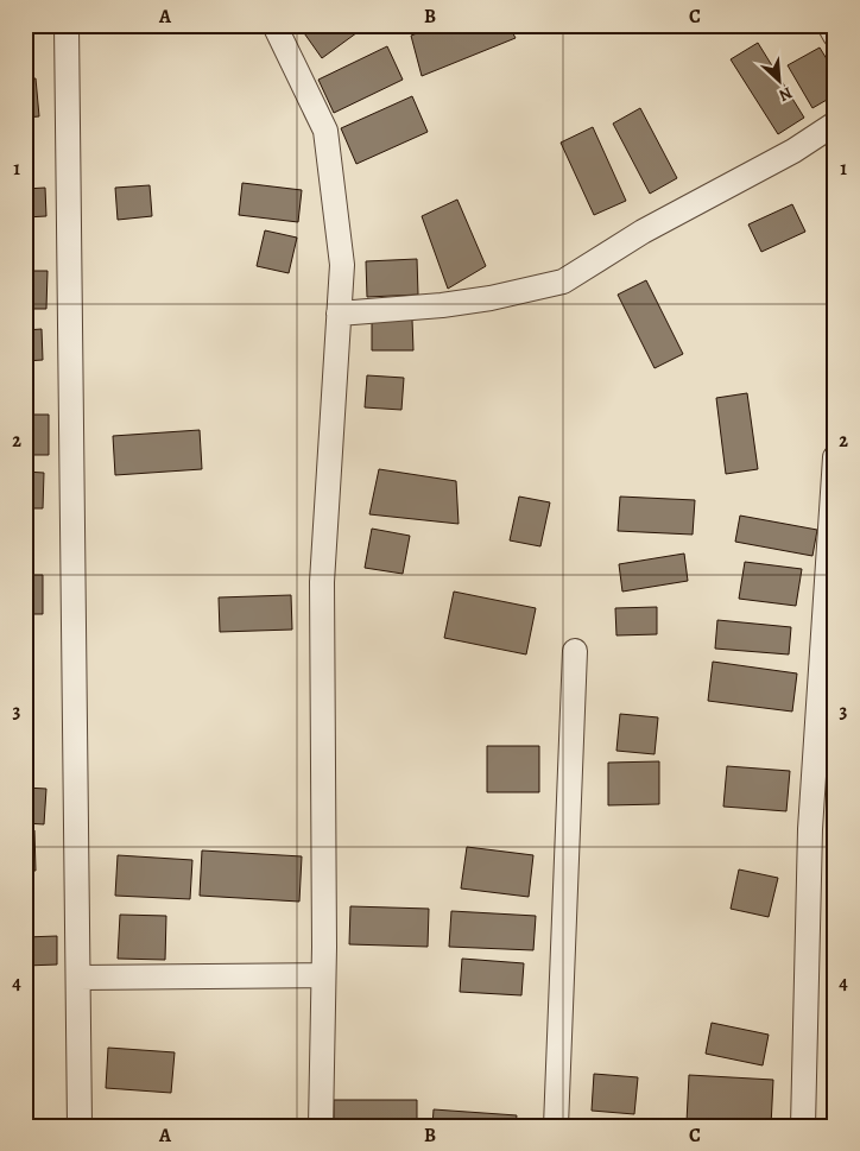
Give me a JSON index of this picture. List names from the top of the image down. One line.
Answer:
{"north":"bottom right","grid":{"columns":["A","B","C"],"rows":["1","2","3","4"]}}
